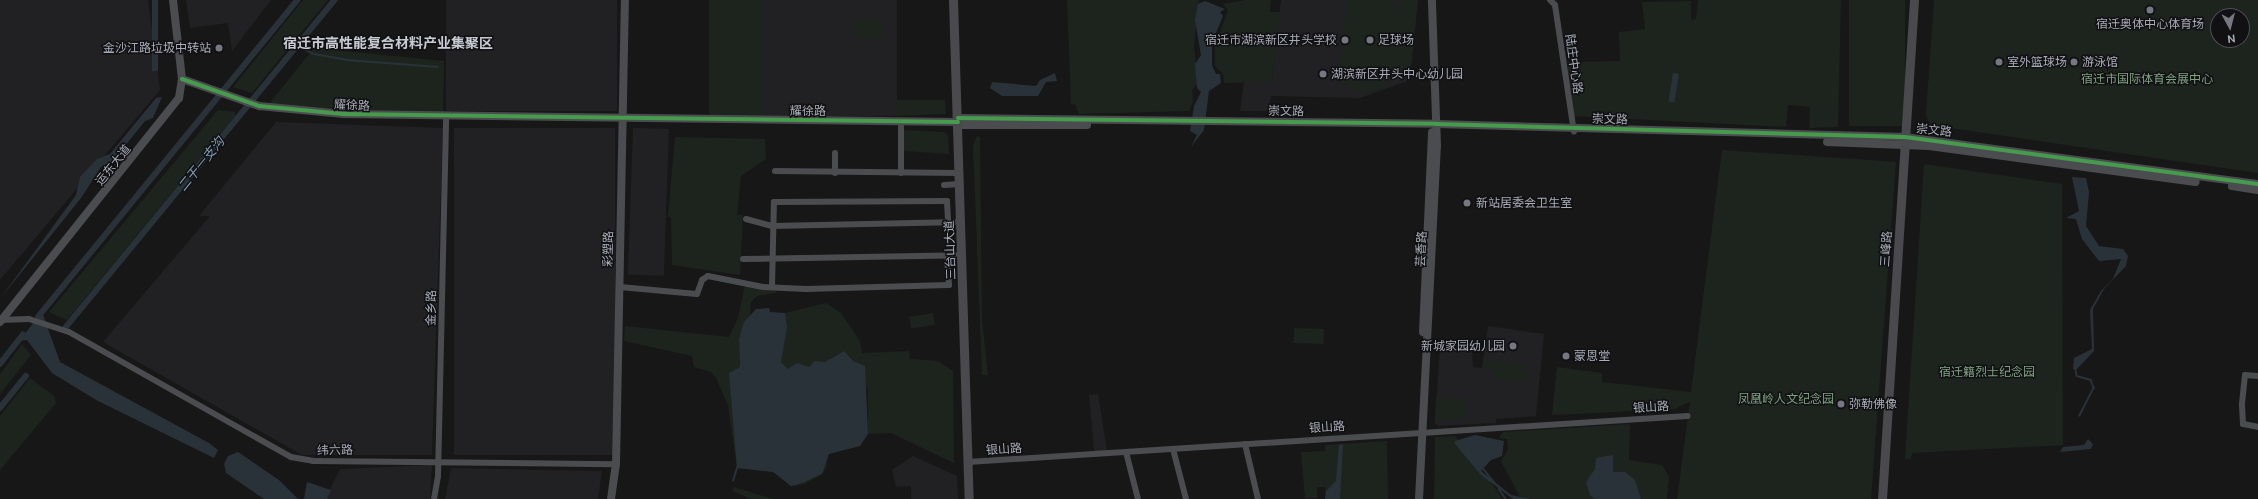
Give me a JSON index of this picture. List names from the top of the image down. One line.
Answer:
{"streets":{"main road":["三峰路","三台山大道"],"street":["陆庄中心路","耀徐路","崇文路","运东大道","彩塑路","芸香路","金乡路","银山路","纬六路"]},"crossings":[["陆庄中心路","崇文路"],["耀徐路","崇文路"],["耀徐路","运东大道"],["耀徐路","彩塑路"],["耀徐路","三台山大道"],["耀徐路","金乡路"],["崇文路","芸香路"],["崇文路","三峰路"],["崇文路","三台山大道"],["运东大道","纬六路"],["彩塑路","纬六路"],["芸香路","银山路"],["三台山大道","银山路"],["金乡路","纬六路"]],"districts":["宿迁市高性能复合材料产业集聚区"],"water":["二干一支沟"],"parks":["宿迁市国际体育会展中心","宿迁籍烈士纪念园","凤凰岭人文纪念园"],"places":["宿迁奥体中心体育场","宿迁市湖滨新区井头学校","足球场","金沙江路垃圾中转站","室外篮球场","游泳馆","湖滨新区井头中心幼儿园","新站居委会卫生室","新城家园幼儿园","蒙恩堂","弥勒佛像"],"north":"bottom"}
